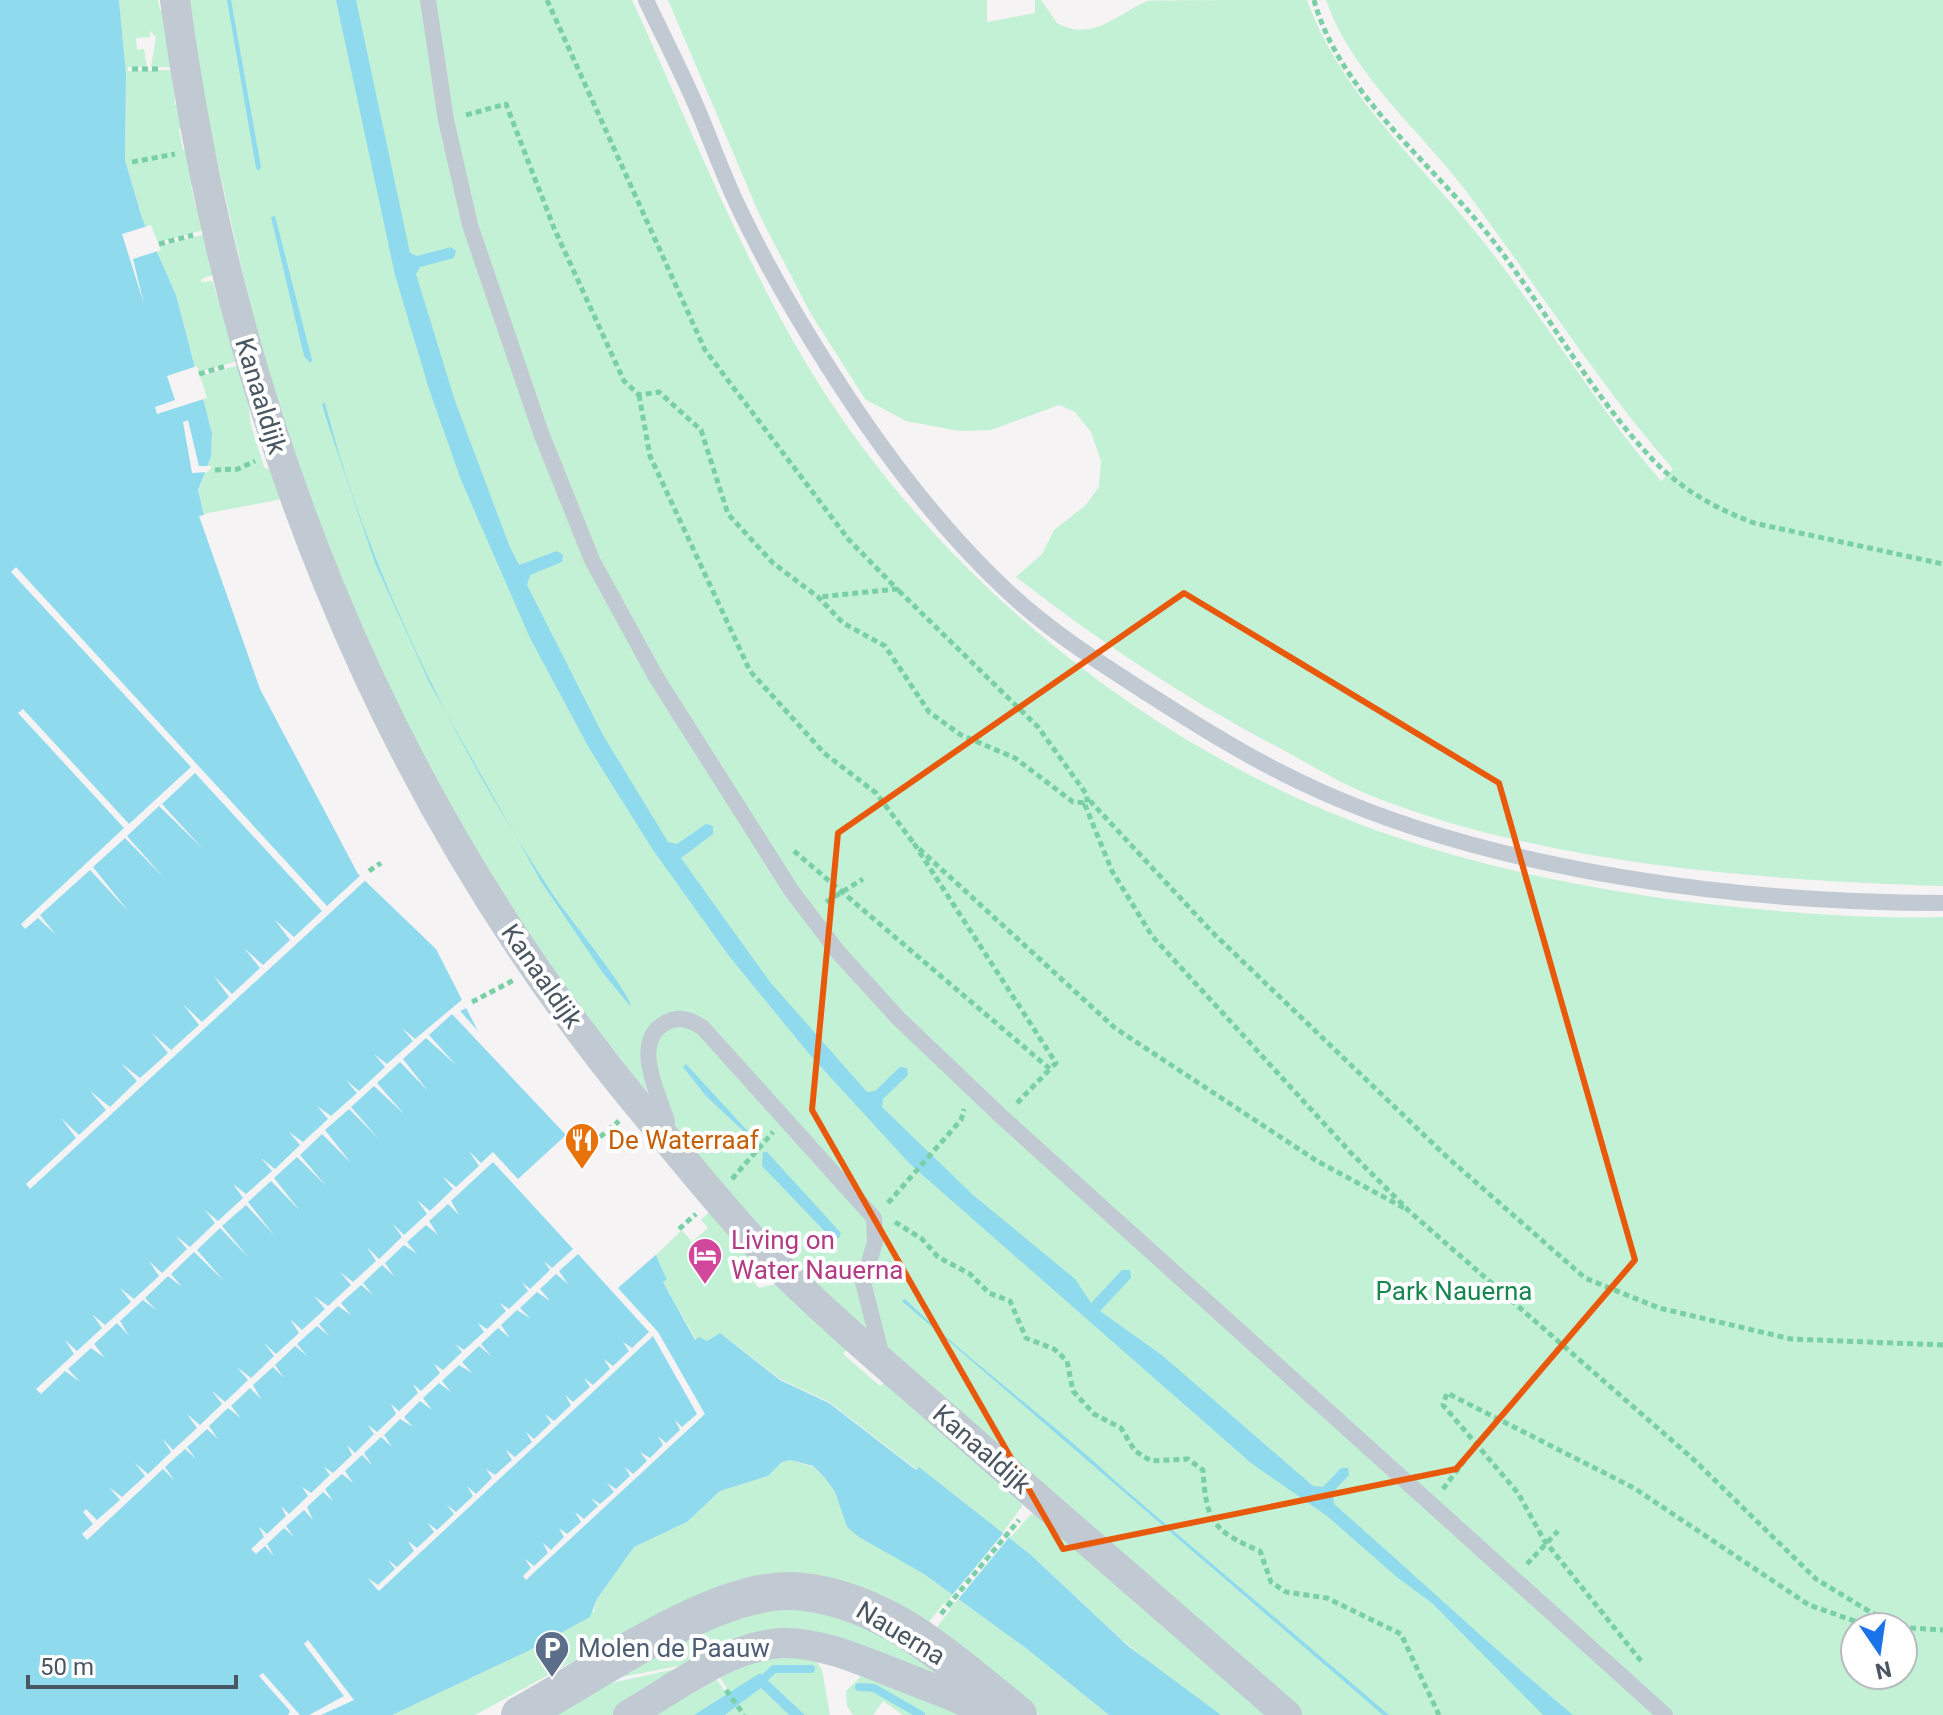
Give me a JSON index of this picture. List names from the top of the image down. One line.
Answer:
{"streets":{"street":["Kanaaldijk","Nauerna"]},"parks":["Park Nauerna"],"places":{"restaurant":["De Waterraaf"],"hotel":["Living on Water Nauerna"],"parking":["Molen de Paauw"]},"scale_bar":"50 m","north":"bottom"}
